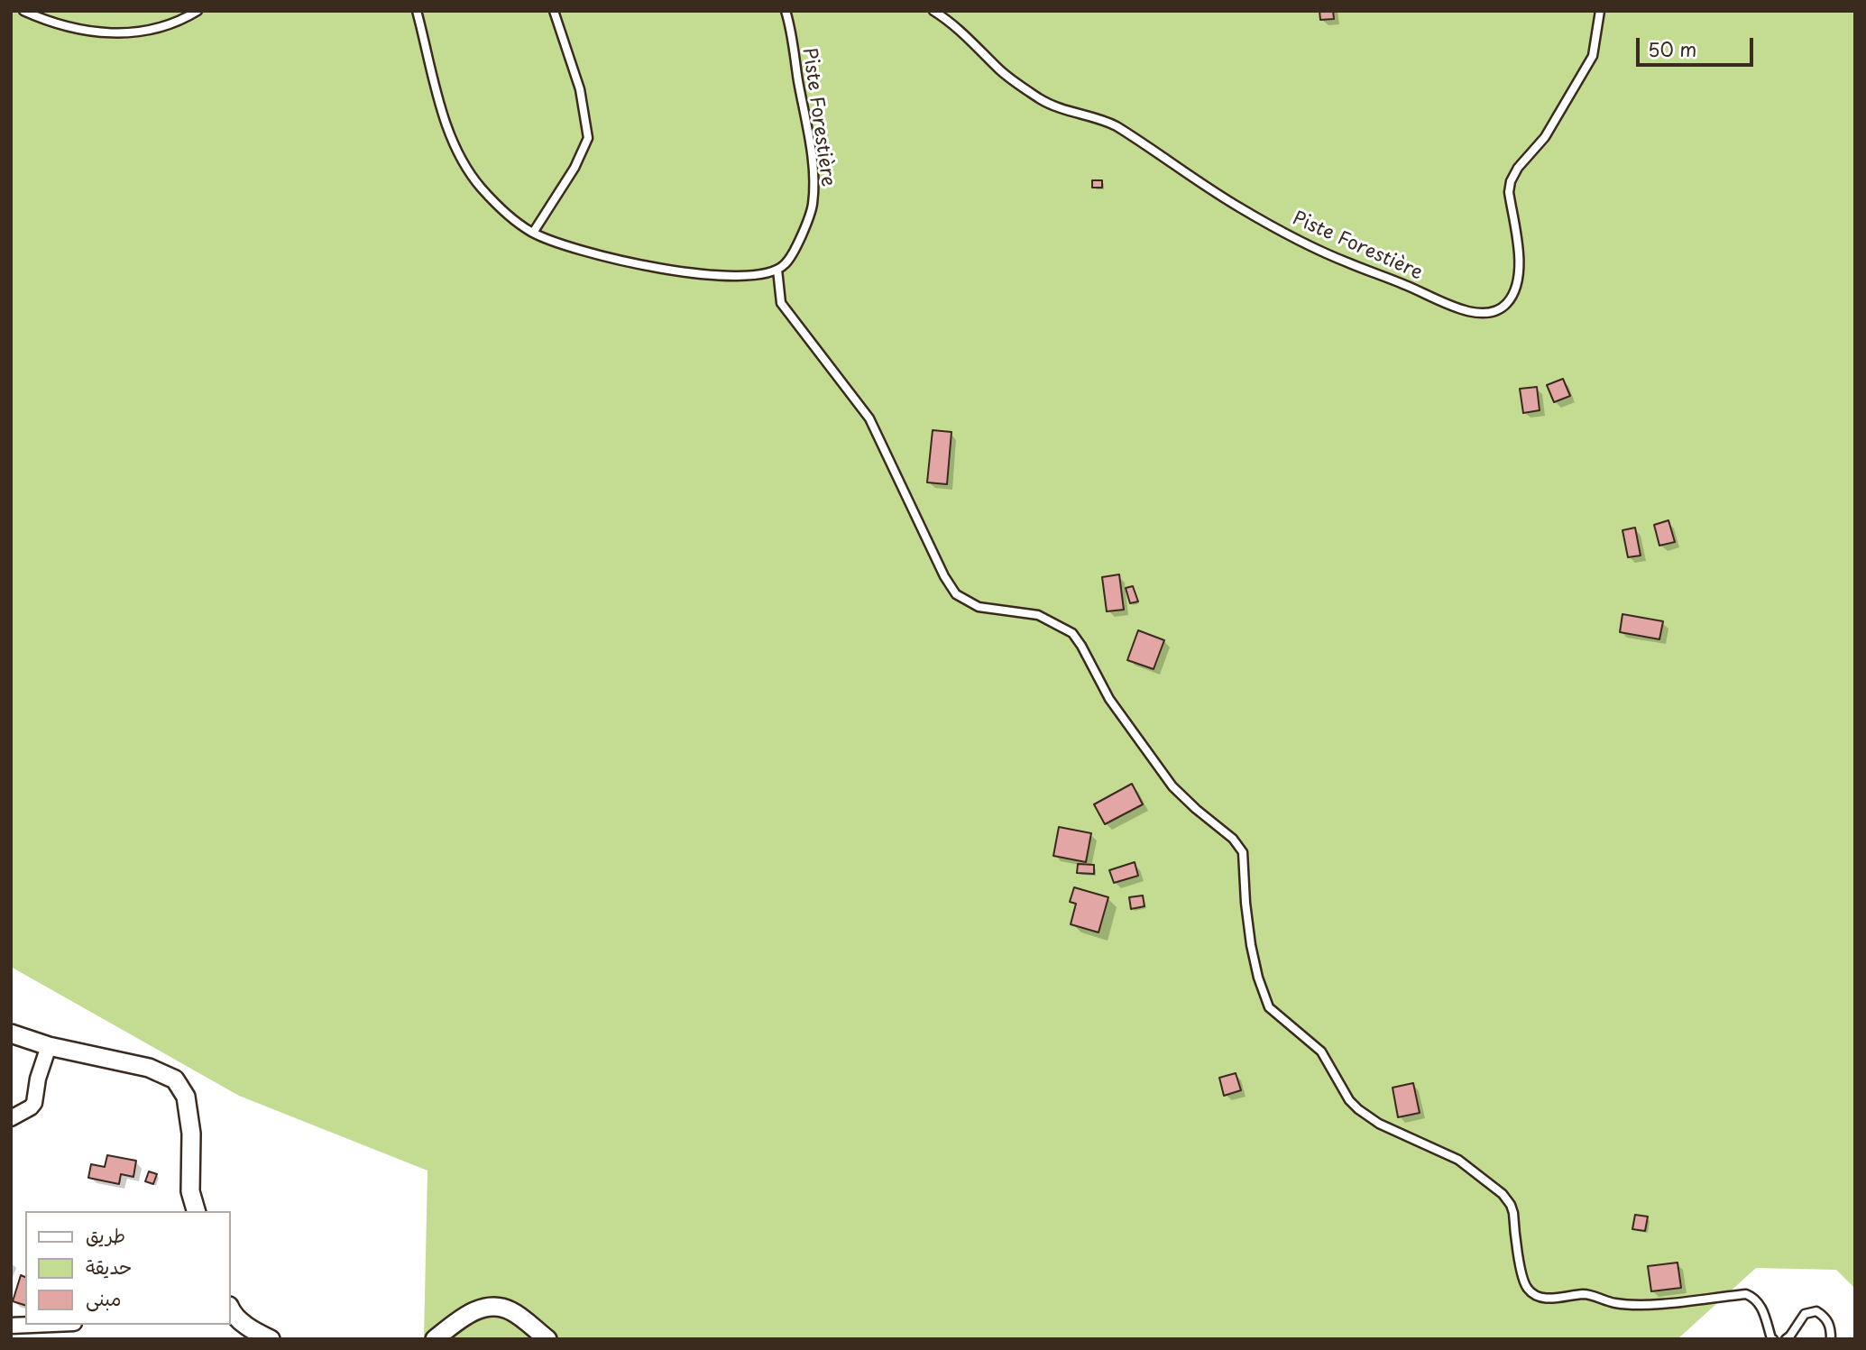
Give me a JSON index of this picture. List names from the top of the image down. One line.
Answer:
{"streets":{"lane":["Piste Forestière"]},"legend":["طريق","حديقة","مبنى"],"scale_bar":"50 m"}
